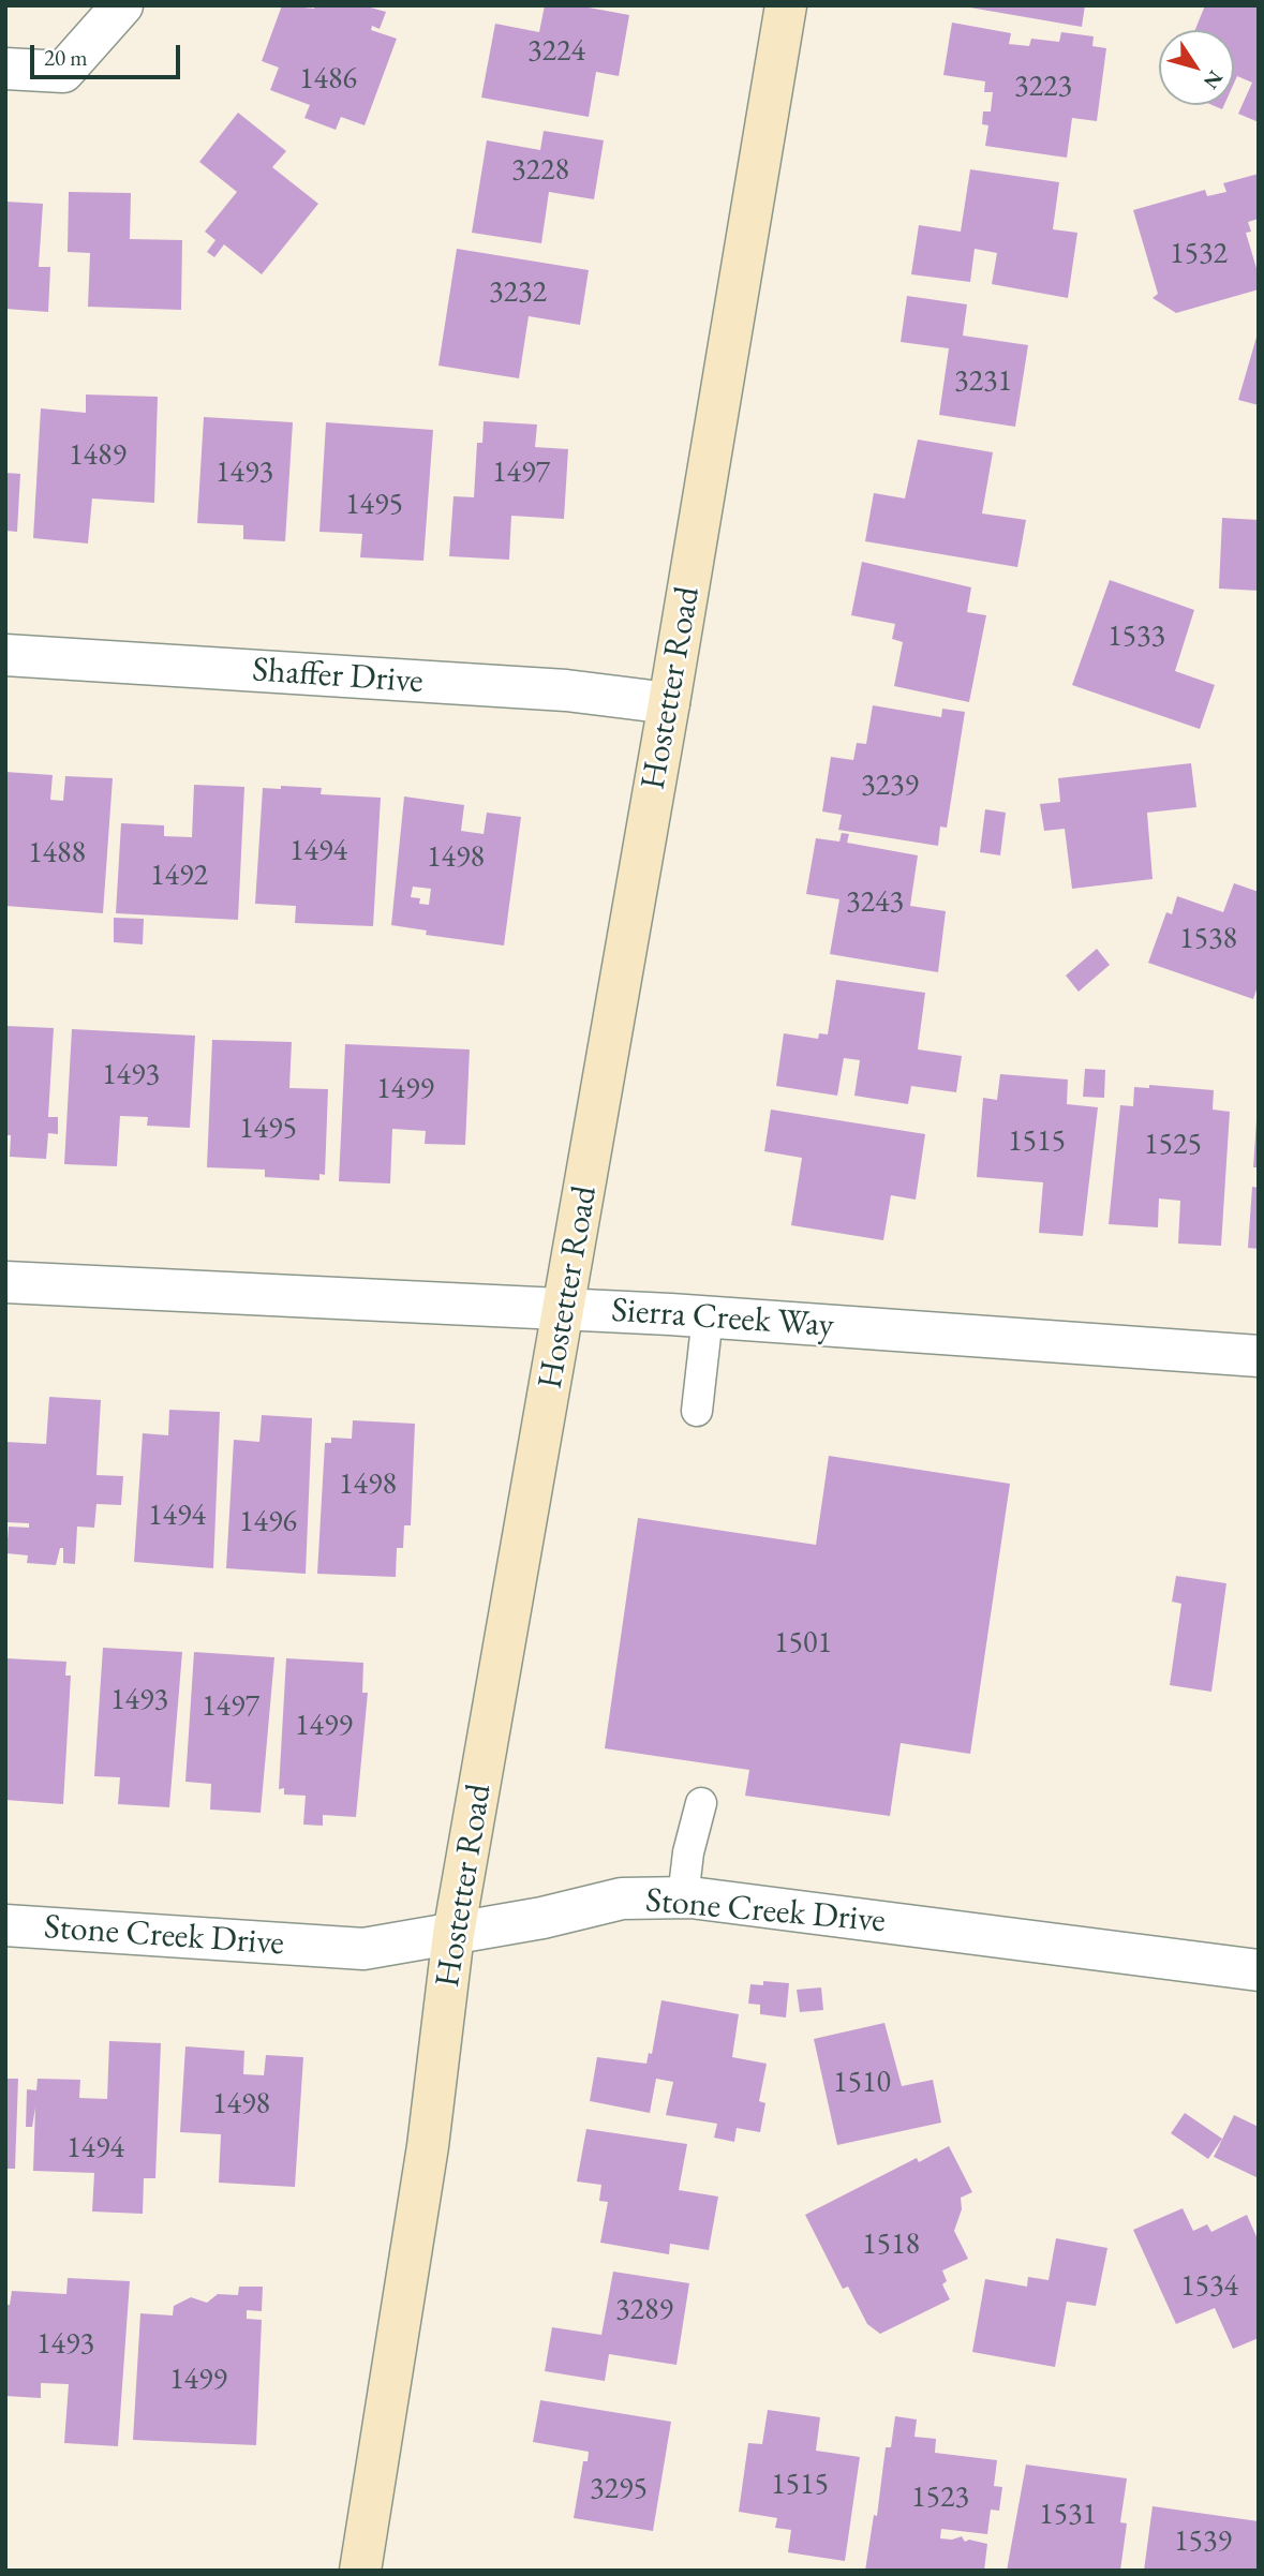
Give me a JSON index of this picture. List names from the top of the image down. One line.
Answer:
{"streets":{"main road":["Hostetter Road"],"street":["Shaffer Drive","Sierra Creek Way","Stone Creek Drive"]},"crossings":[["Shaffer Drive","Hostetter Road"],["Hostetter Road","Sierra Creek Way"],["Hostetter Road","Stone Creek Drive"]],"house_numbers":["3224","1486","3223","3228","1532","3232","3231","1489","1493","1497","1495","1533","3239","1494","1488","1498","1492","3243","1538","1493","1499","1495","1515","1525","1498","1494","1496","1501","1493","1497","1499","1510","1498","1494","1518","1534","3289","1493","1499","1515","3295","1523","1531","1539"],"scale_bar":"20 m","north":"bottom right"}
